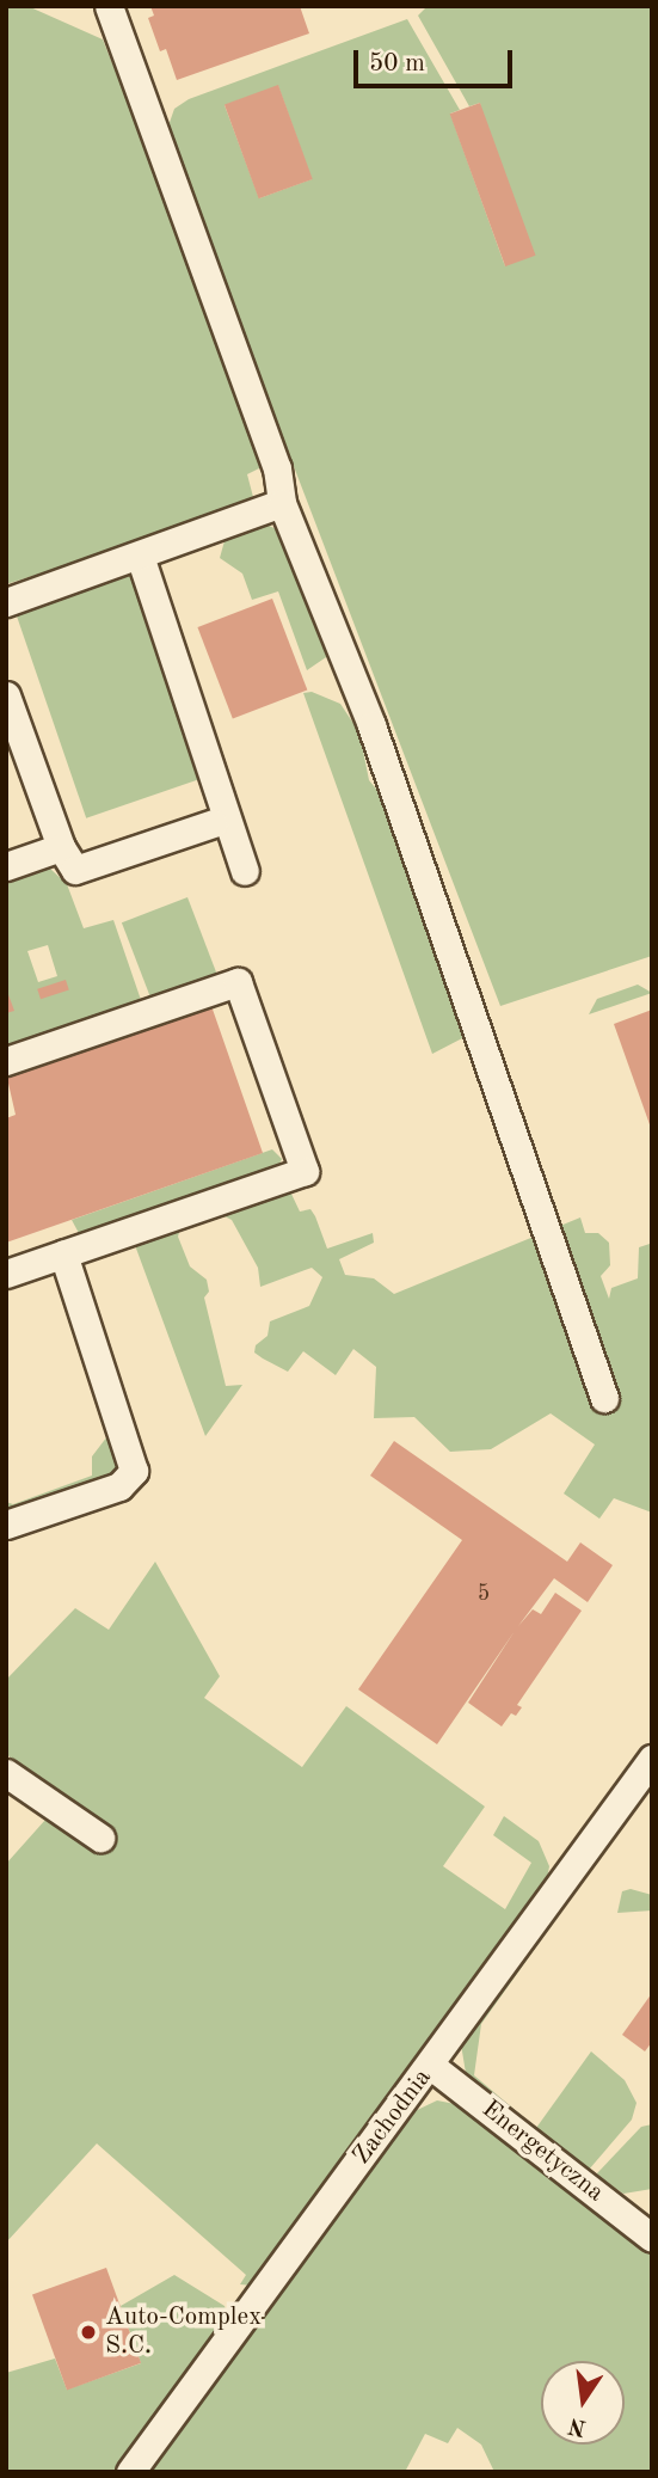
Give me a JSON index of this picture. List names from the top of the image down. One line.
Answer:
{"streets":{"street":["Zachodnia","Energetyczna"]},"crossings":[["Zachodnia","Energetyczna"]],"places":["Auto-Complex S.C."],"house_numbers":["5"],"scale_bar":"50 m","north":"bottom"}
